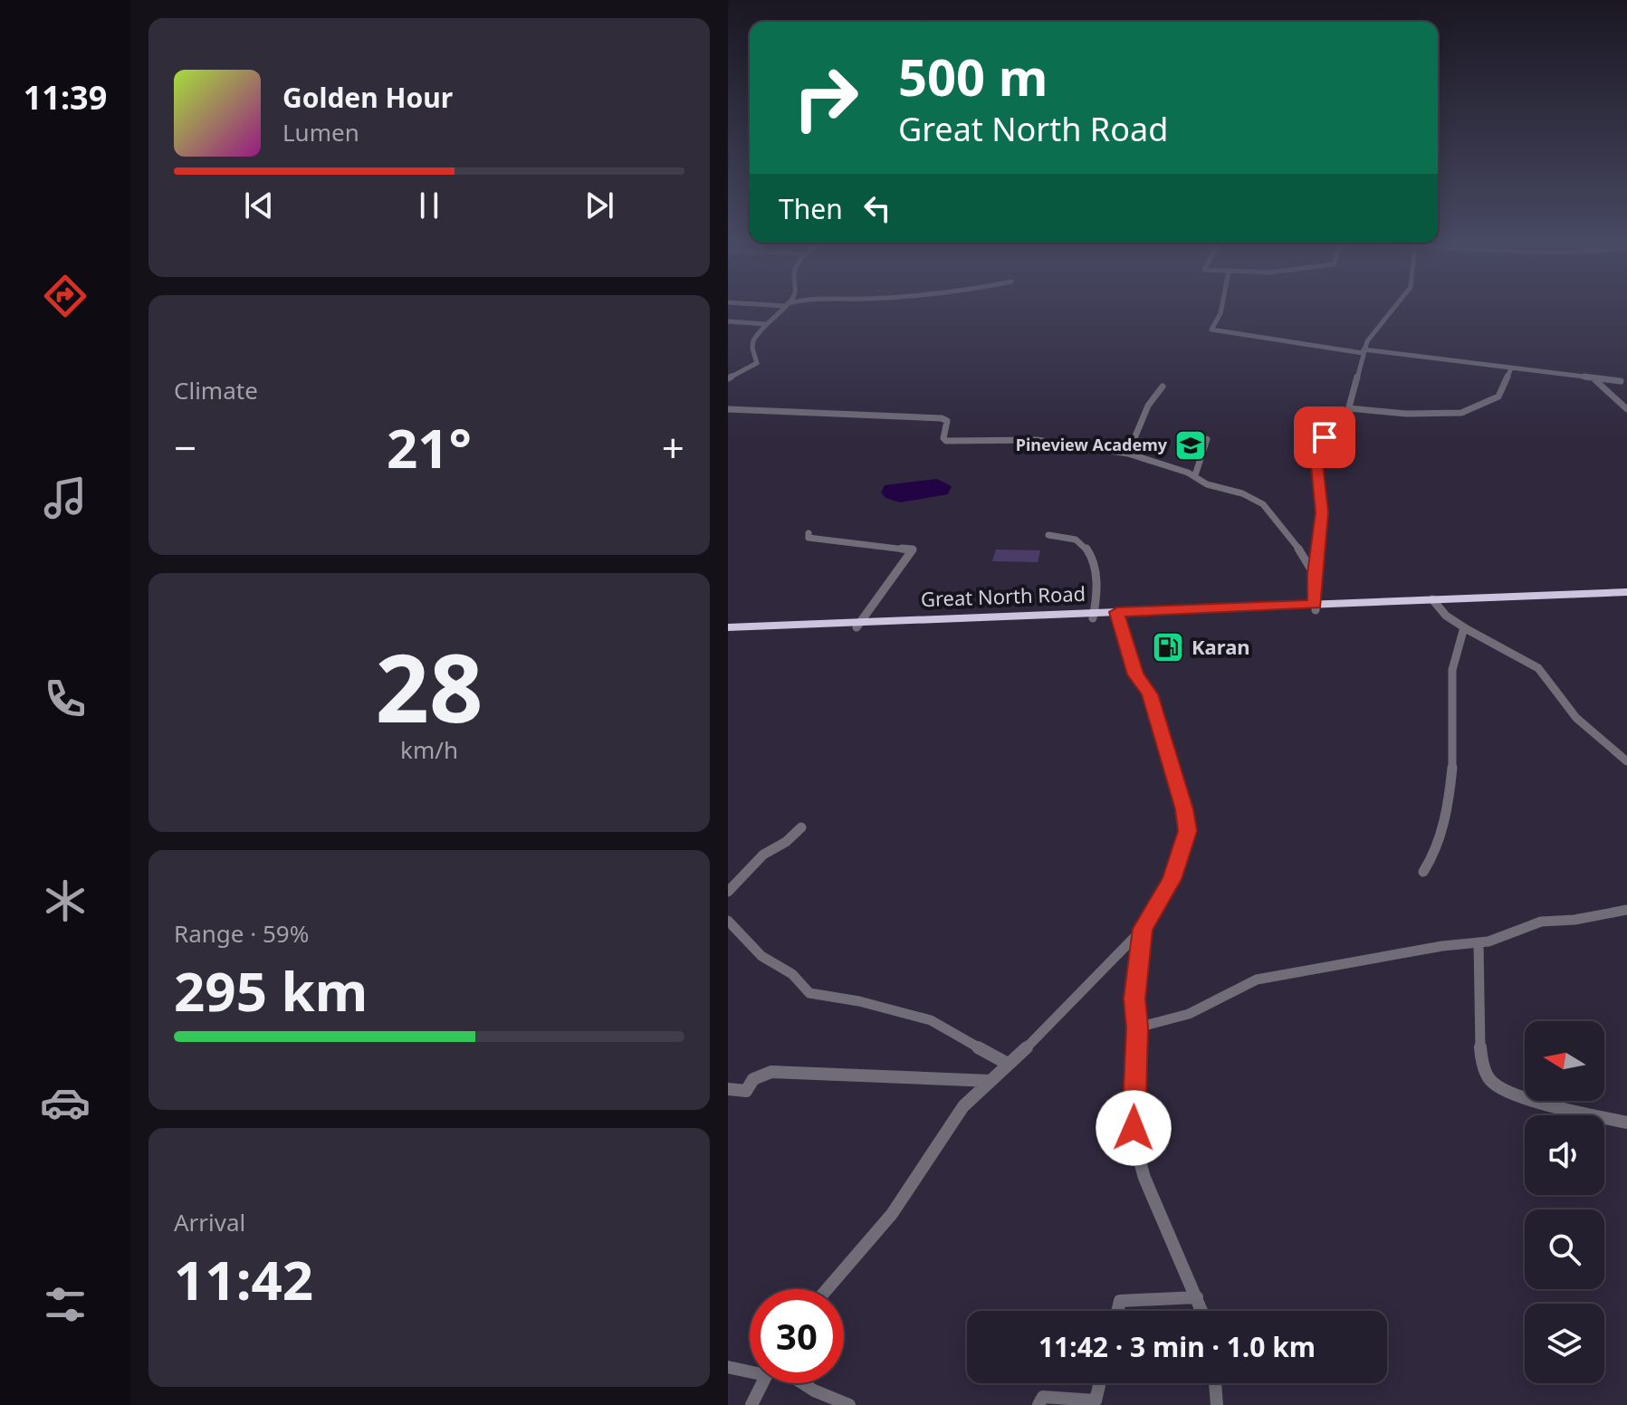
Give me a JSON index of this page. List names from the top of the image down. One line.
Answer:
{"streets":{"highway":["Great North Road"]},"places":{"school or university":["Pineview Academy"],"fuel station":["Karan"]},"north":"left","page":{"tabs":"11:39","turn":["500 m","Great North Road"],"song":["Golden Hour","Lumen"],"then":"Then","tile":["Climate",["28","km/h"],["Range · 59%","295 km"],["Arrival","11:42"]],"heat":["−","21°","+"],"limit":"30","trip":"11:42 · 3 min · 1.0 km"}}
